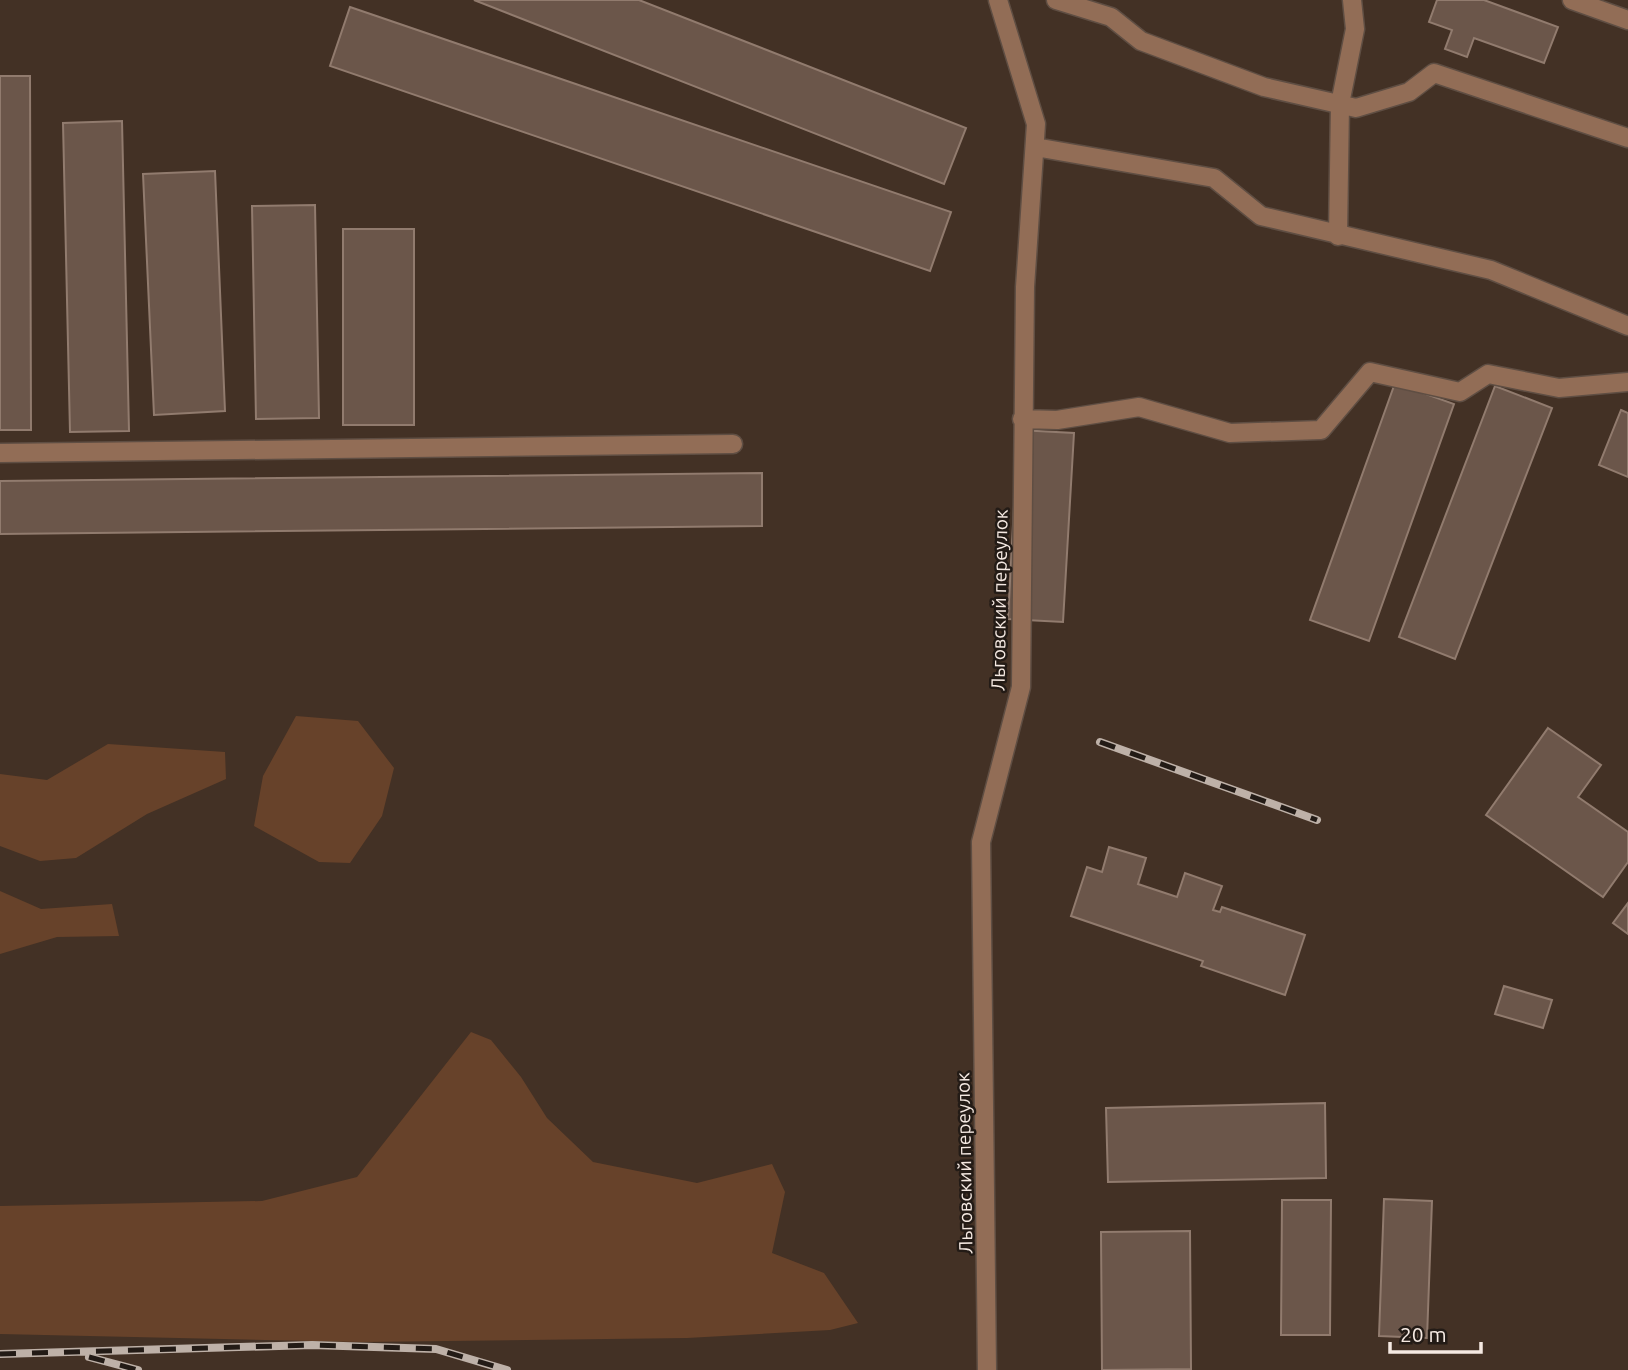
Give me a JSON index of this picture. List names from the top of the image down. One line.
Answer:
{"streets":{"street":["Льговский переулок"]},"scale_bar":"20 m"}
